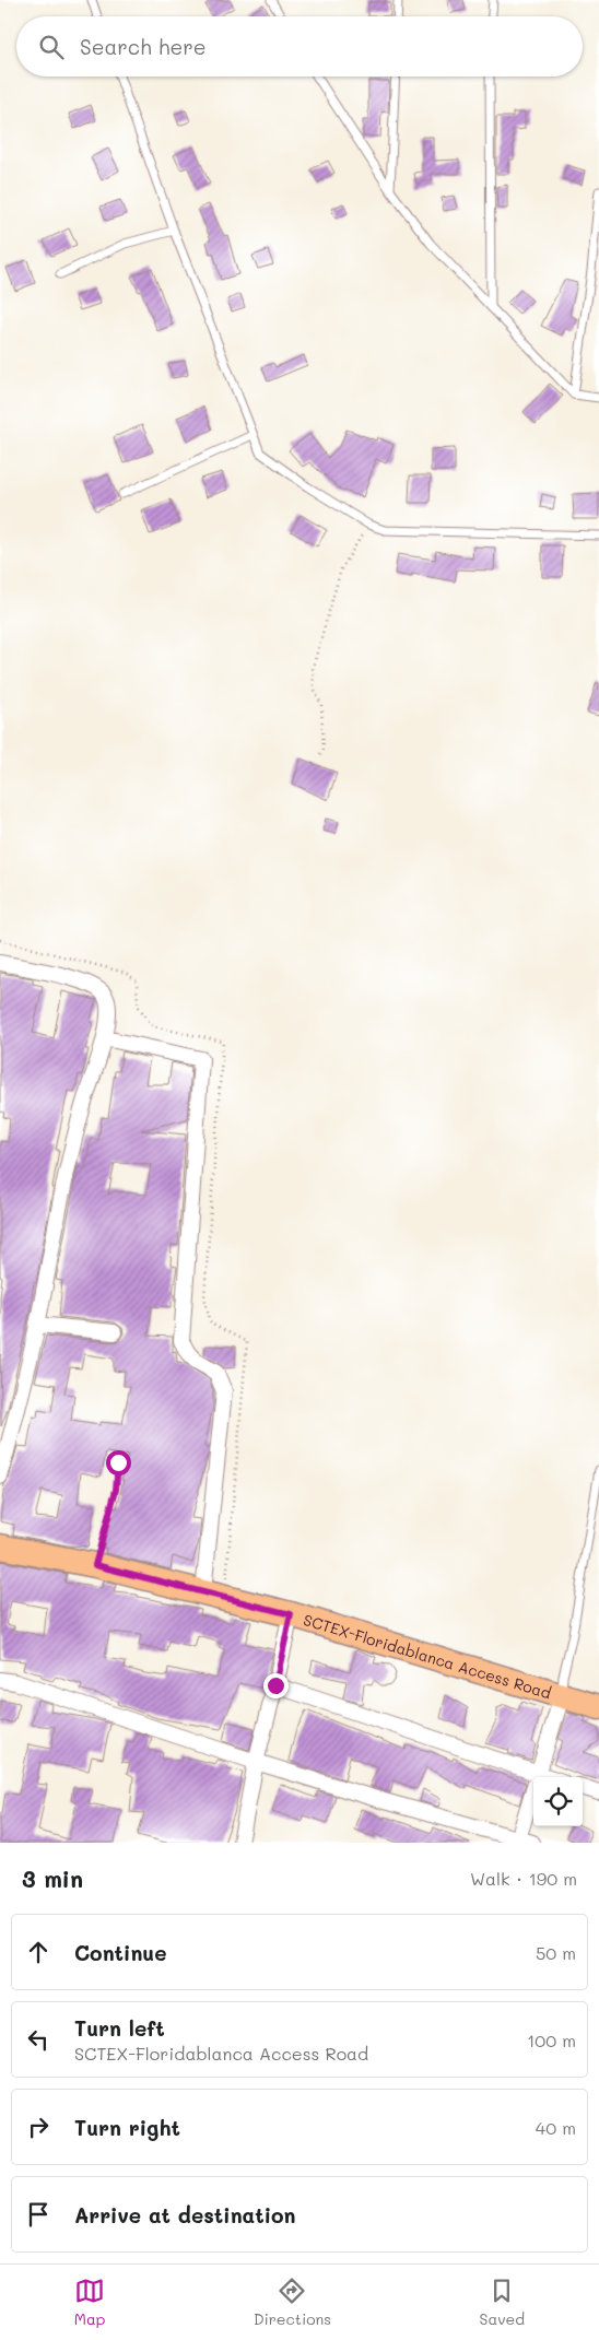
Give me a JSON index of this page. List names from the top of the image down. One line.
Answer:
{"streets":{"main road":["SCTEX-Floridablanca Access Road"]},"page":{"search":"Search here","heading":["3 min","Walk · 190 m"],"list":[["Continue","50 m"],["Turn left","SCTEX-Floridablanca Access Road","100 m"],["Turn right","40 m"],"Arrive at destination"],"nav":["Map","Directions","Saved"]}}
